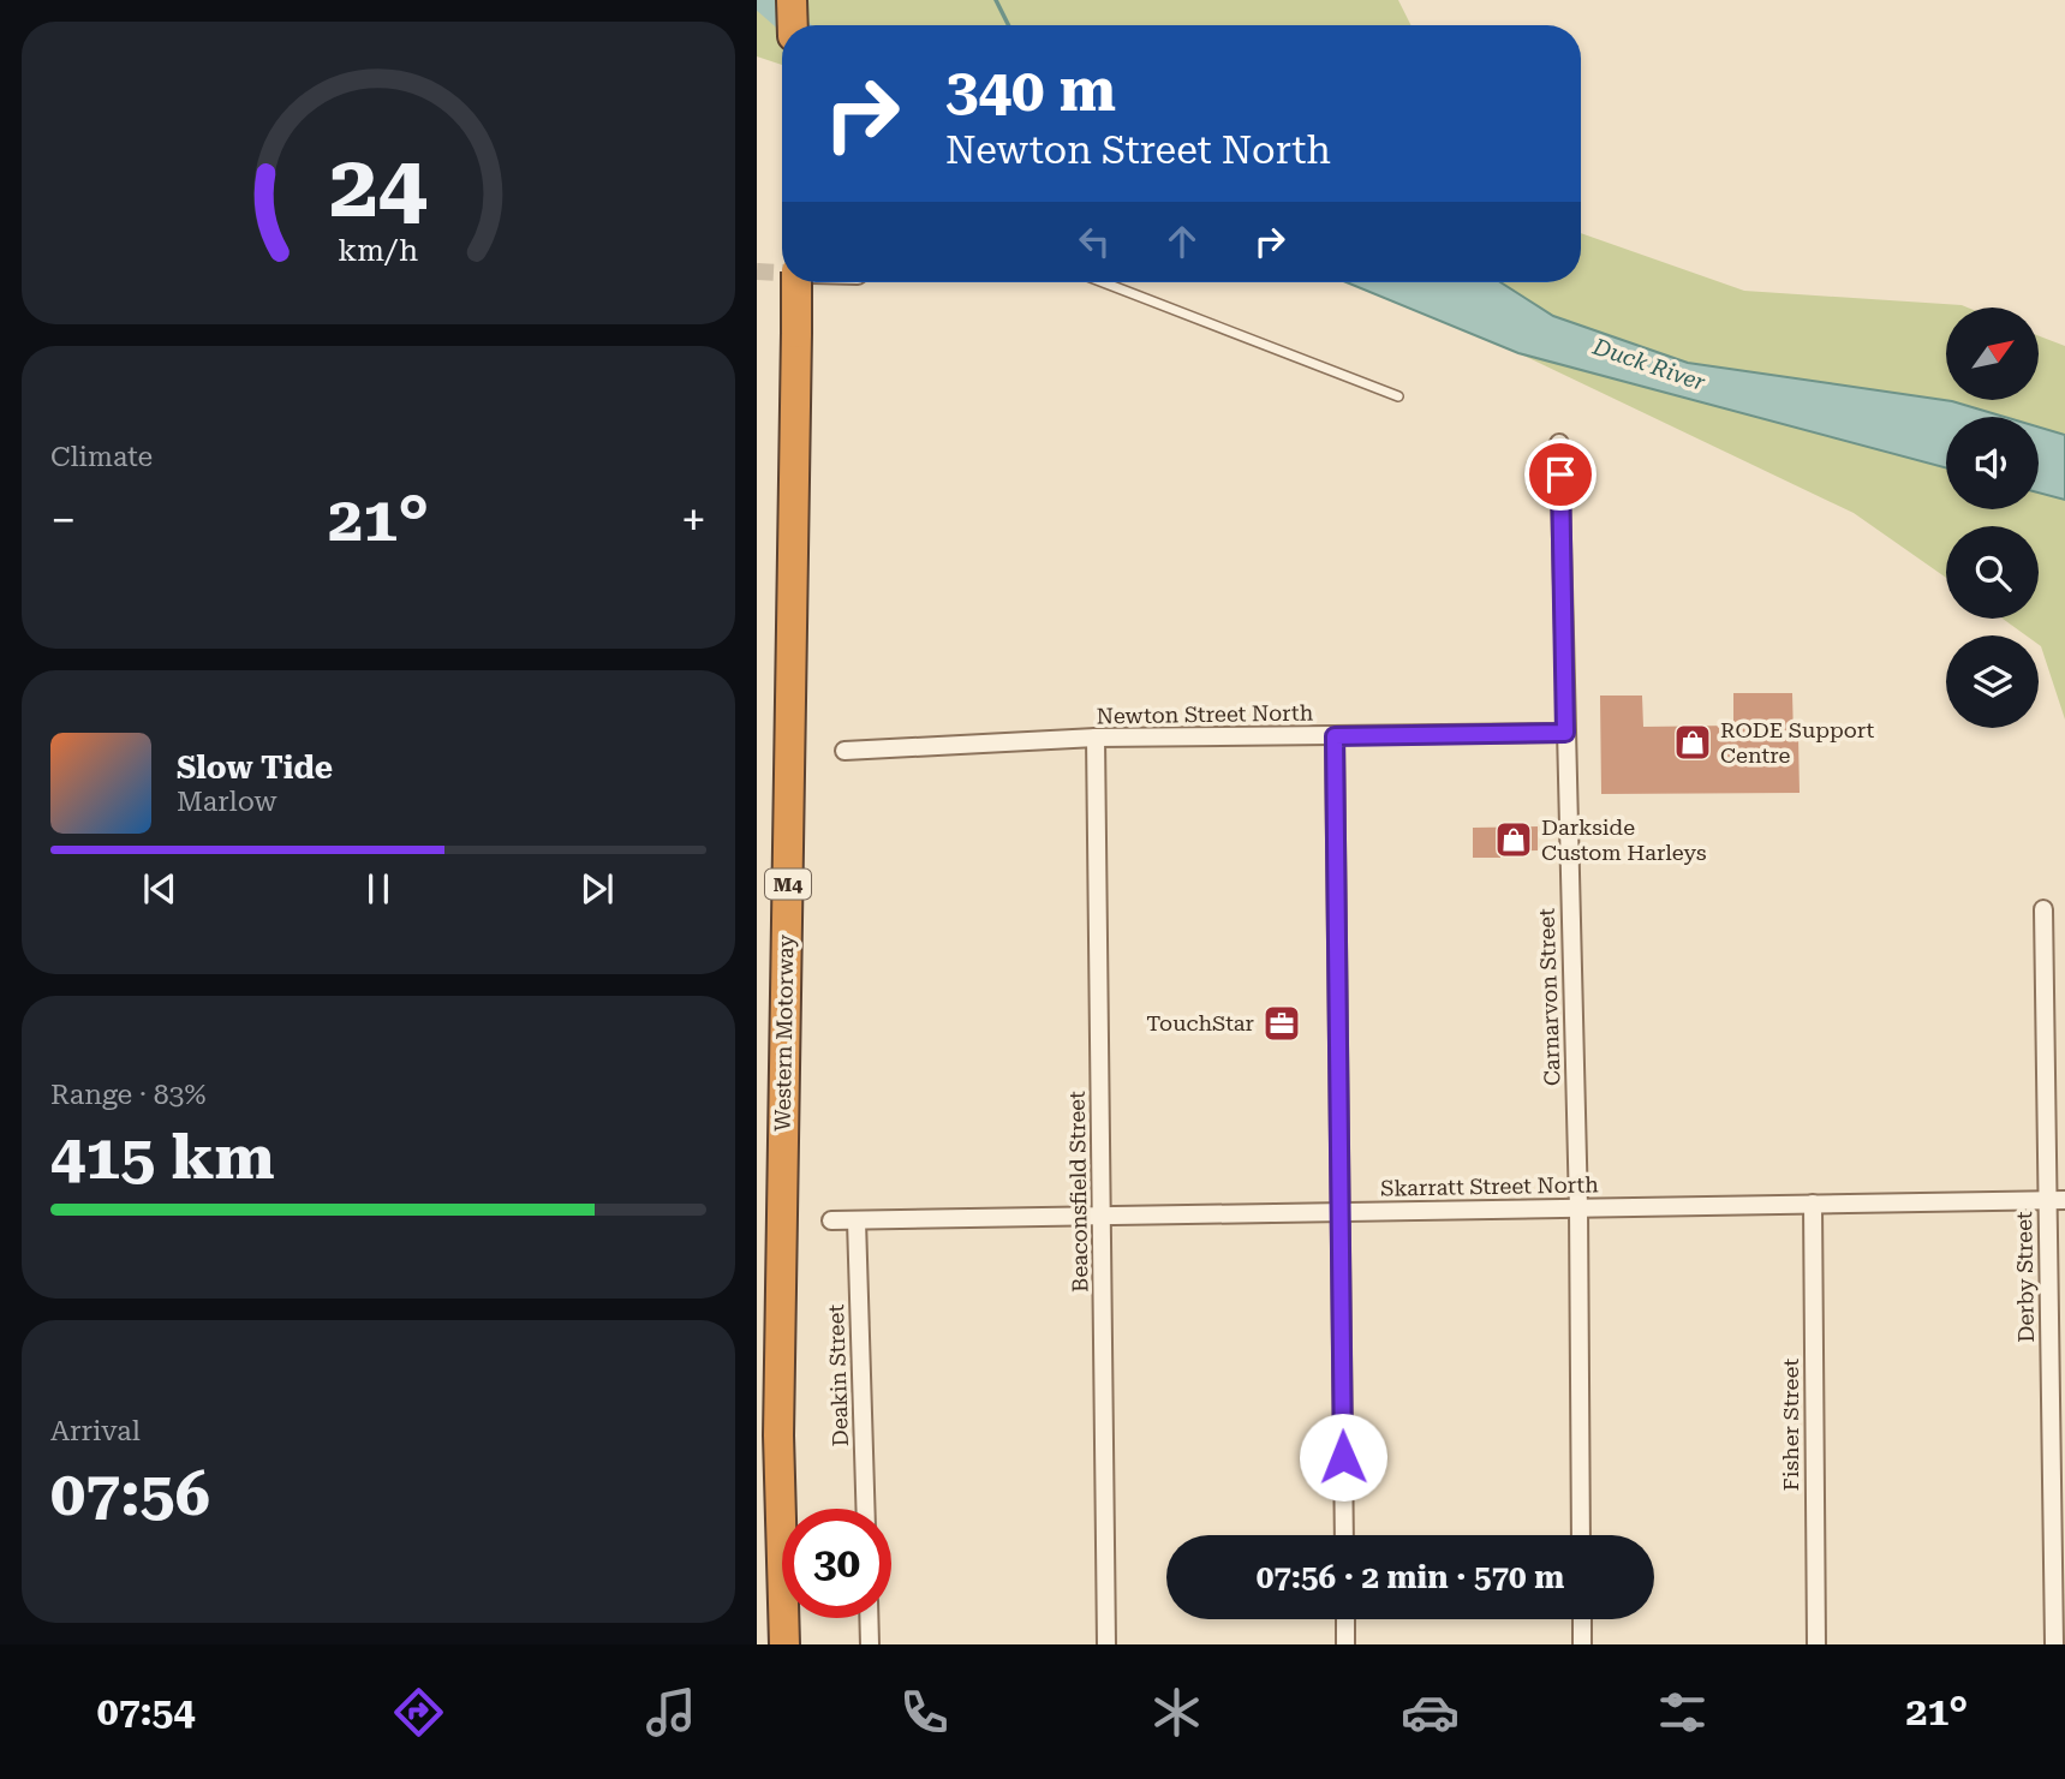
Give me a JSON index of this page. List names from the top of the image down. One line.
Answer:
{"streets":{"highway":["M4","Western Motorway"],"street":["Newton Street North","Carnarvon Street","Skarratt Street North","Beaconsfield Street","Derby Street","Deakin Street","Fisher Street"]},"crossings":[["Newton Street North","Carnarvon Street"],["Newton Street North","Beaconsfield Street"],["Carnarvon Street","Skarratt Street North"],["Skarratt Street North","Beaconsfield Street"],["Skarratt Street North","Derby Street"],["Skarratt Street North","Deakin Street"],["Skarratt Street North","Fisher Street"]],"water":["Duck River"],"places":{"shop":["RODE Support Centre","Darkside Custom Harleys"],"office":["TouchStar"]},"north":"top right","page":{"turn":["340 m","Newton Street North"],"tile":["Climate",["Range · 83%","415 km"],["Arrival","07:56"]],"heat":["−","21°","+"],"song":["Slow Tide","Marlow"],"limit":"30","trip":"07:56 · 2 min · 570 m","tabs":["07:54","21°"],"gauge":["24","km/h"]}}
